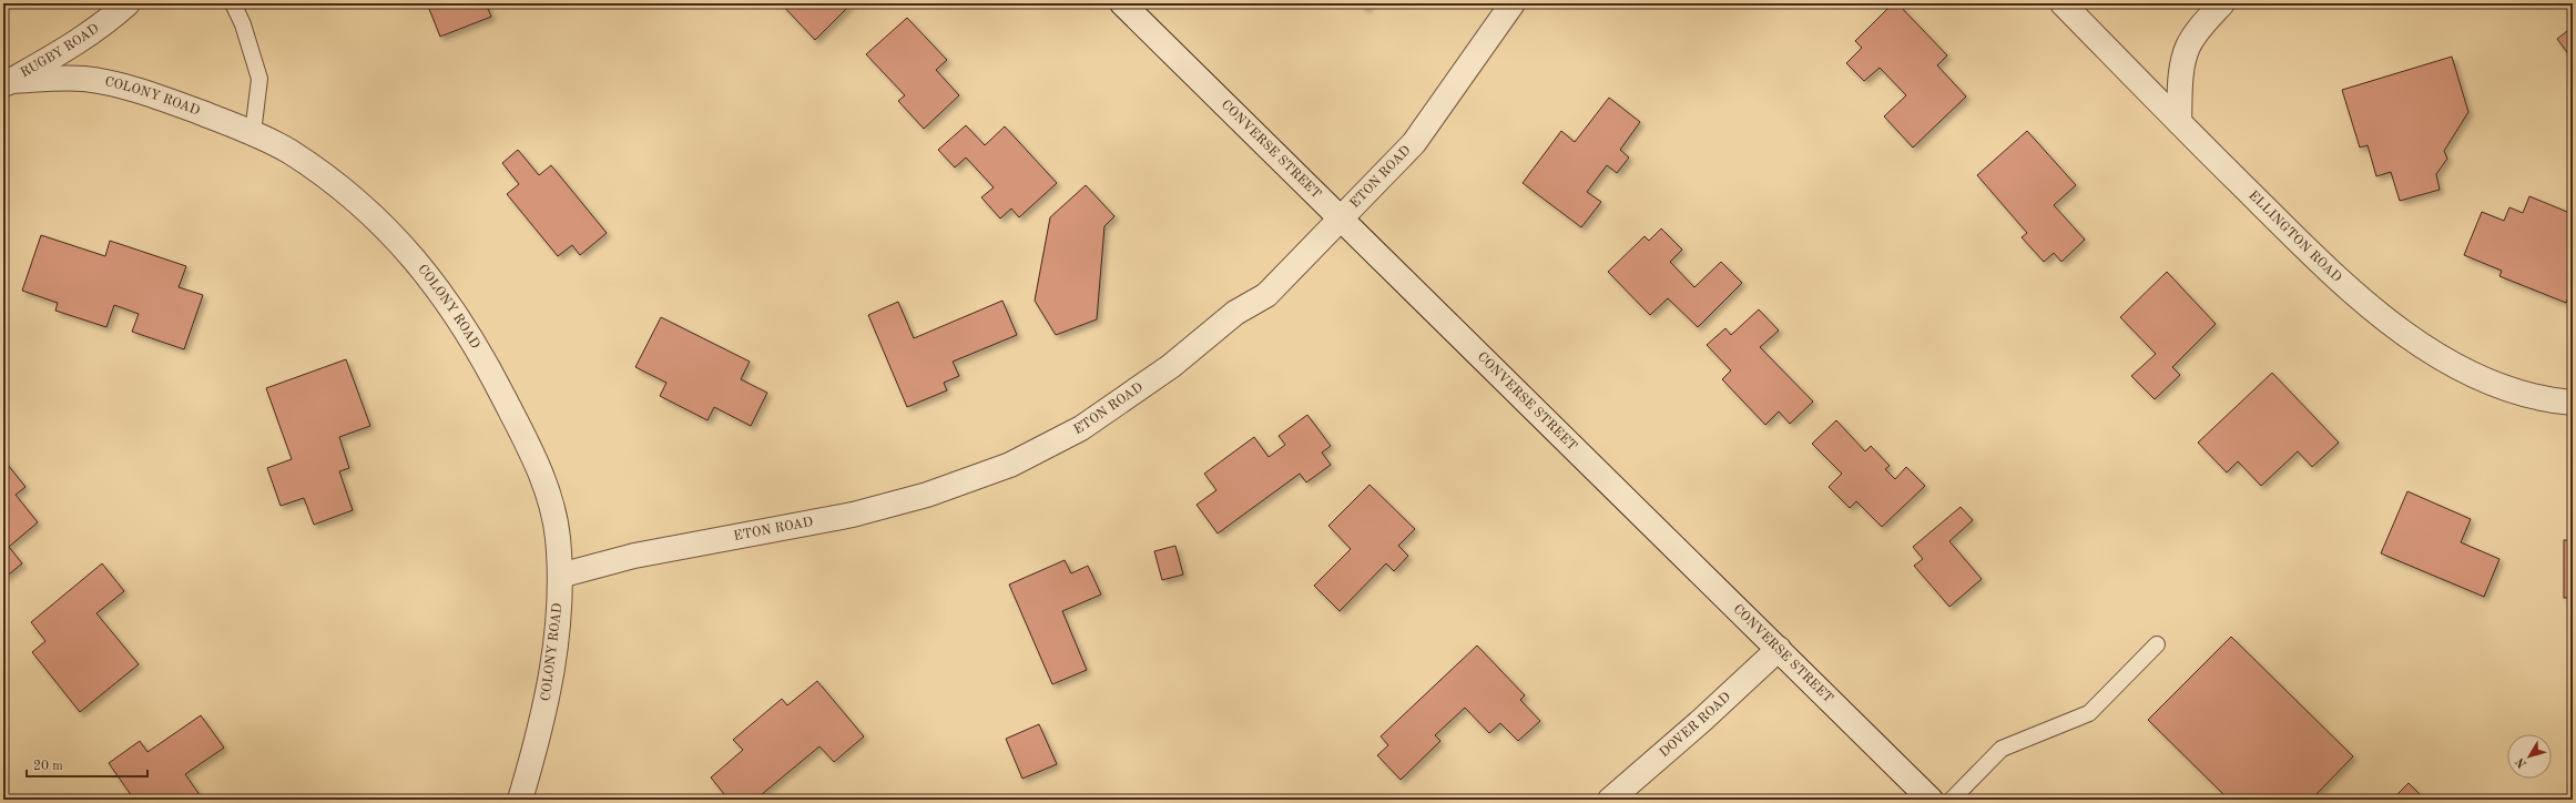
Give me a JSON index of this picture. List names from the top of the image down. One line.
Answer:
{"streets":{"street":["RUGBY ROAD","COLONY ROAD","CONVERSE STREET","ETON ROAD","ELLINGTON ROAD","DOVER ROAD"]},"crossings":[["RUGBY ROAD","COLONY ROAD"],["COLONY ROAD","ETON ROAD"],["CONVERSE STREET","ETON ROAD"],["CONVERSE STREET","DOVER ROAD"]],"scale_bar":"20 m","north":"bottom left"}
